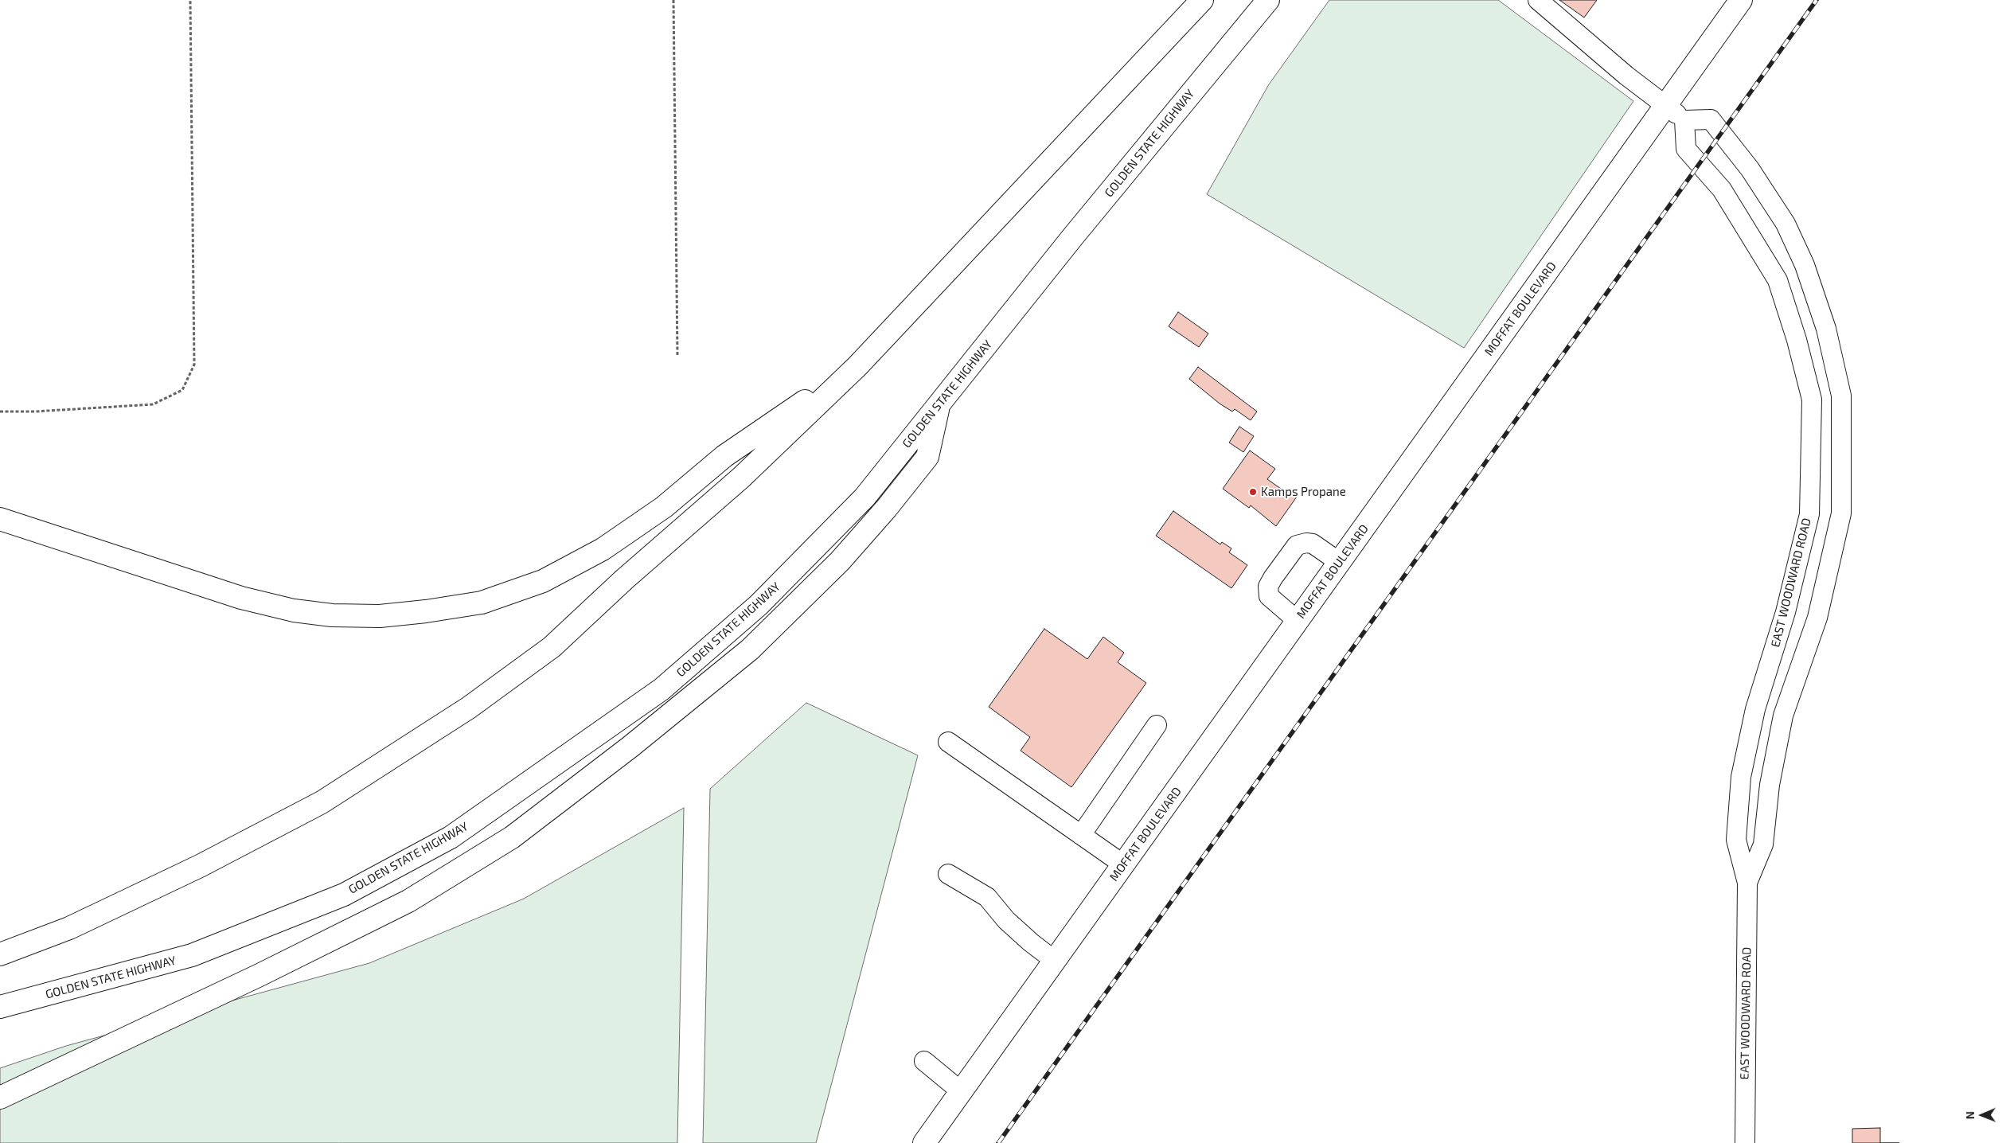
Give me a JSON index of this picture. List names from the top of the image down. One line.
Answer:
{"streets":{"main road":["GOLDEN STATE HIGHWAY","MOFFAT BOULEVARD"],"street":["EAST WOODWARD ROAD"]},"places":["Kamps Propane"],"north":"left"}
